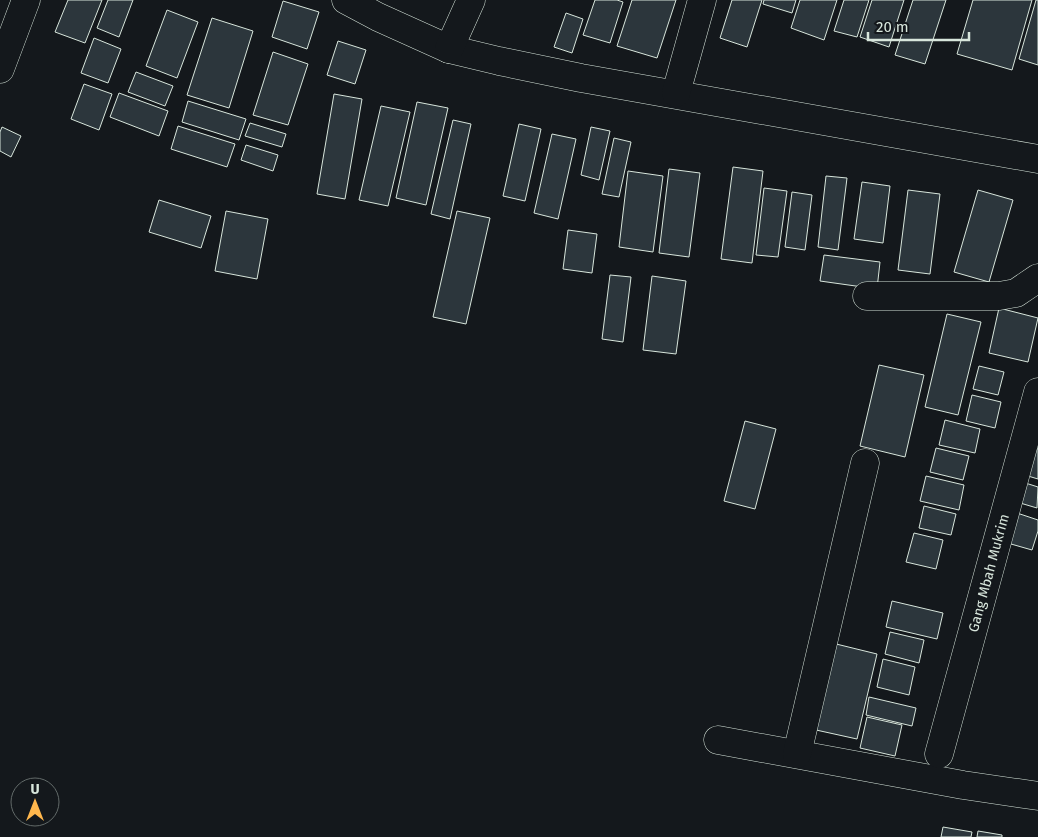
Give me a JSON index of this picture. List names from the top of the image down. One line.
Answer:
{"streets":{"street":["Gang Mbah Mukrim"]},"scale_bar":"20 m","north":"top"}
